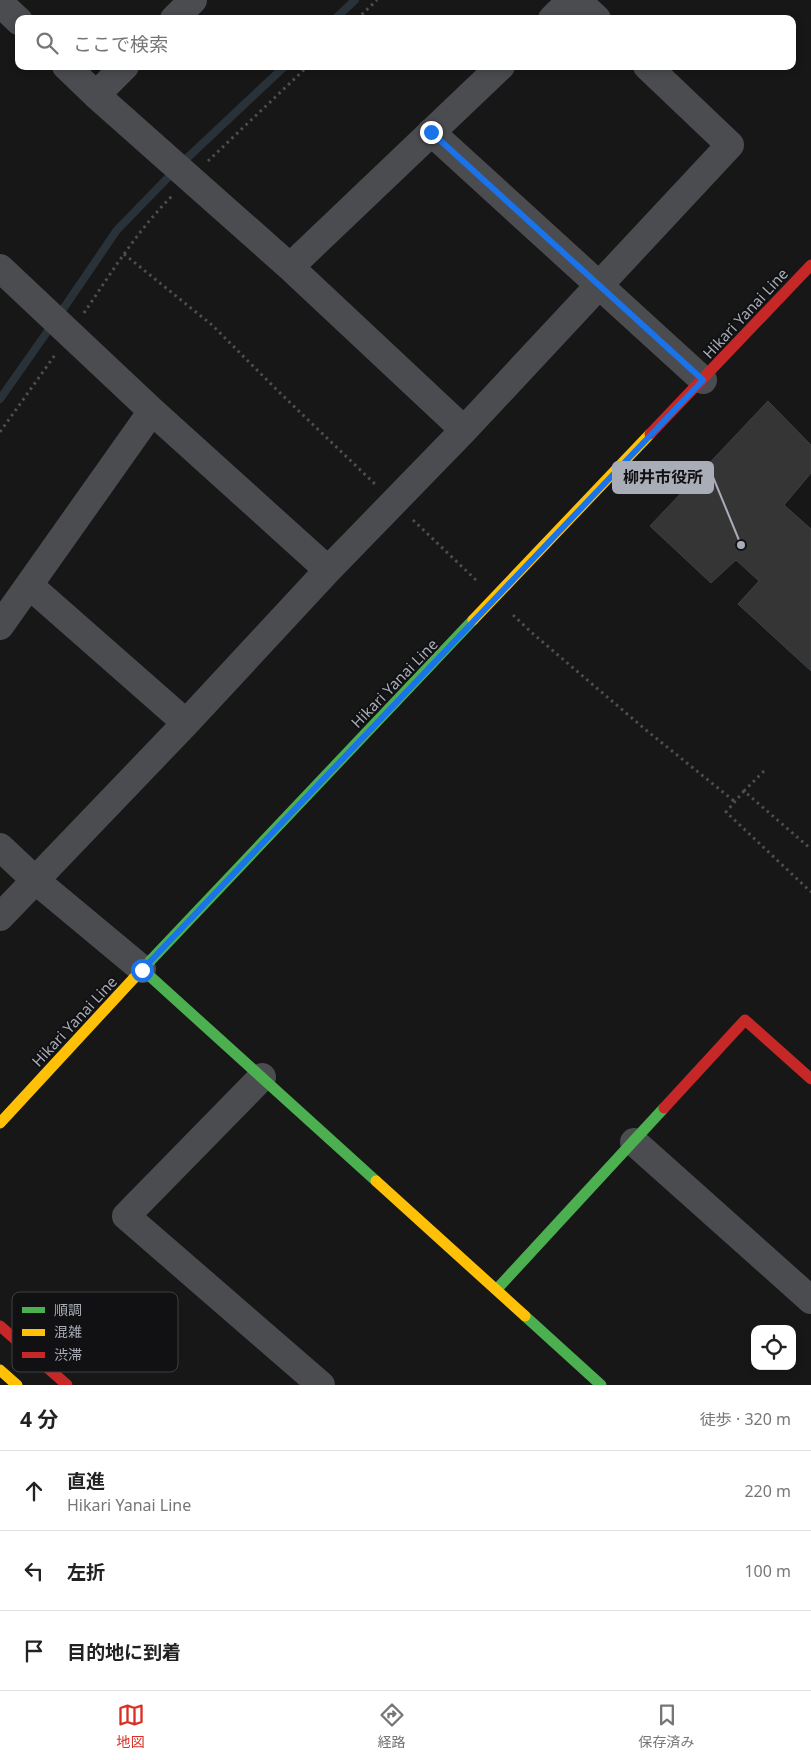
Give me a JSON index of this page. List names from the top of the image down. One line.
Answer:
{"streets":{"main road":["Hikari Yanai Line"]},"places":["柳井市役所"],"legend":["順調","混雑","渋滞"],"page":{"search":"ここで検索","heading":["4 分","徒歩 · 320 m"],"list":[["直進","Hikari Yanai Line","220 m"],["左折","100 m"],"目的地に到着"],"nav":["地図","経路","保存済み"]}}
